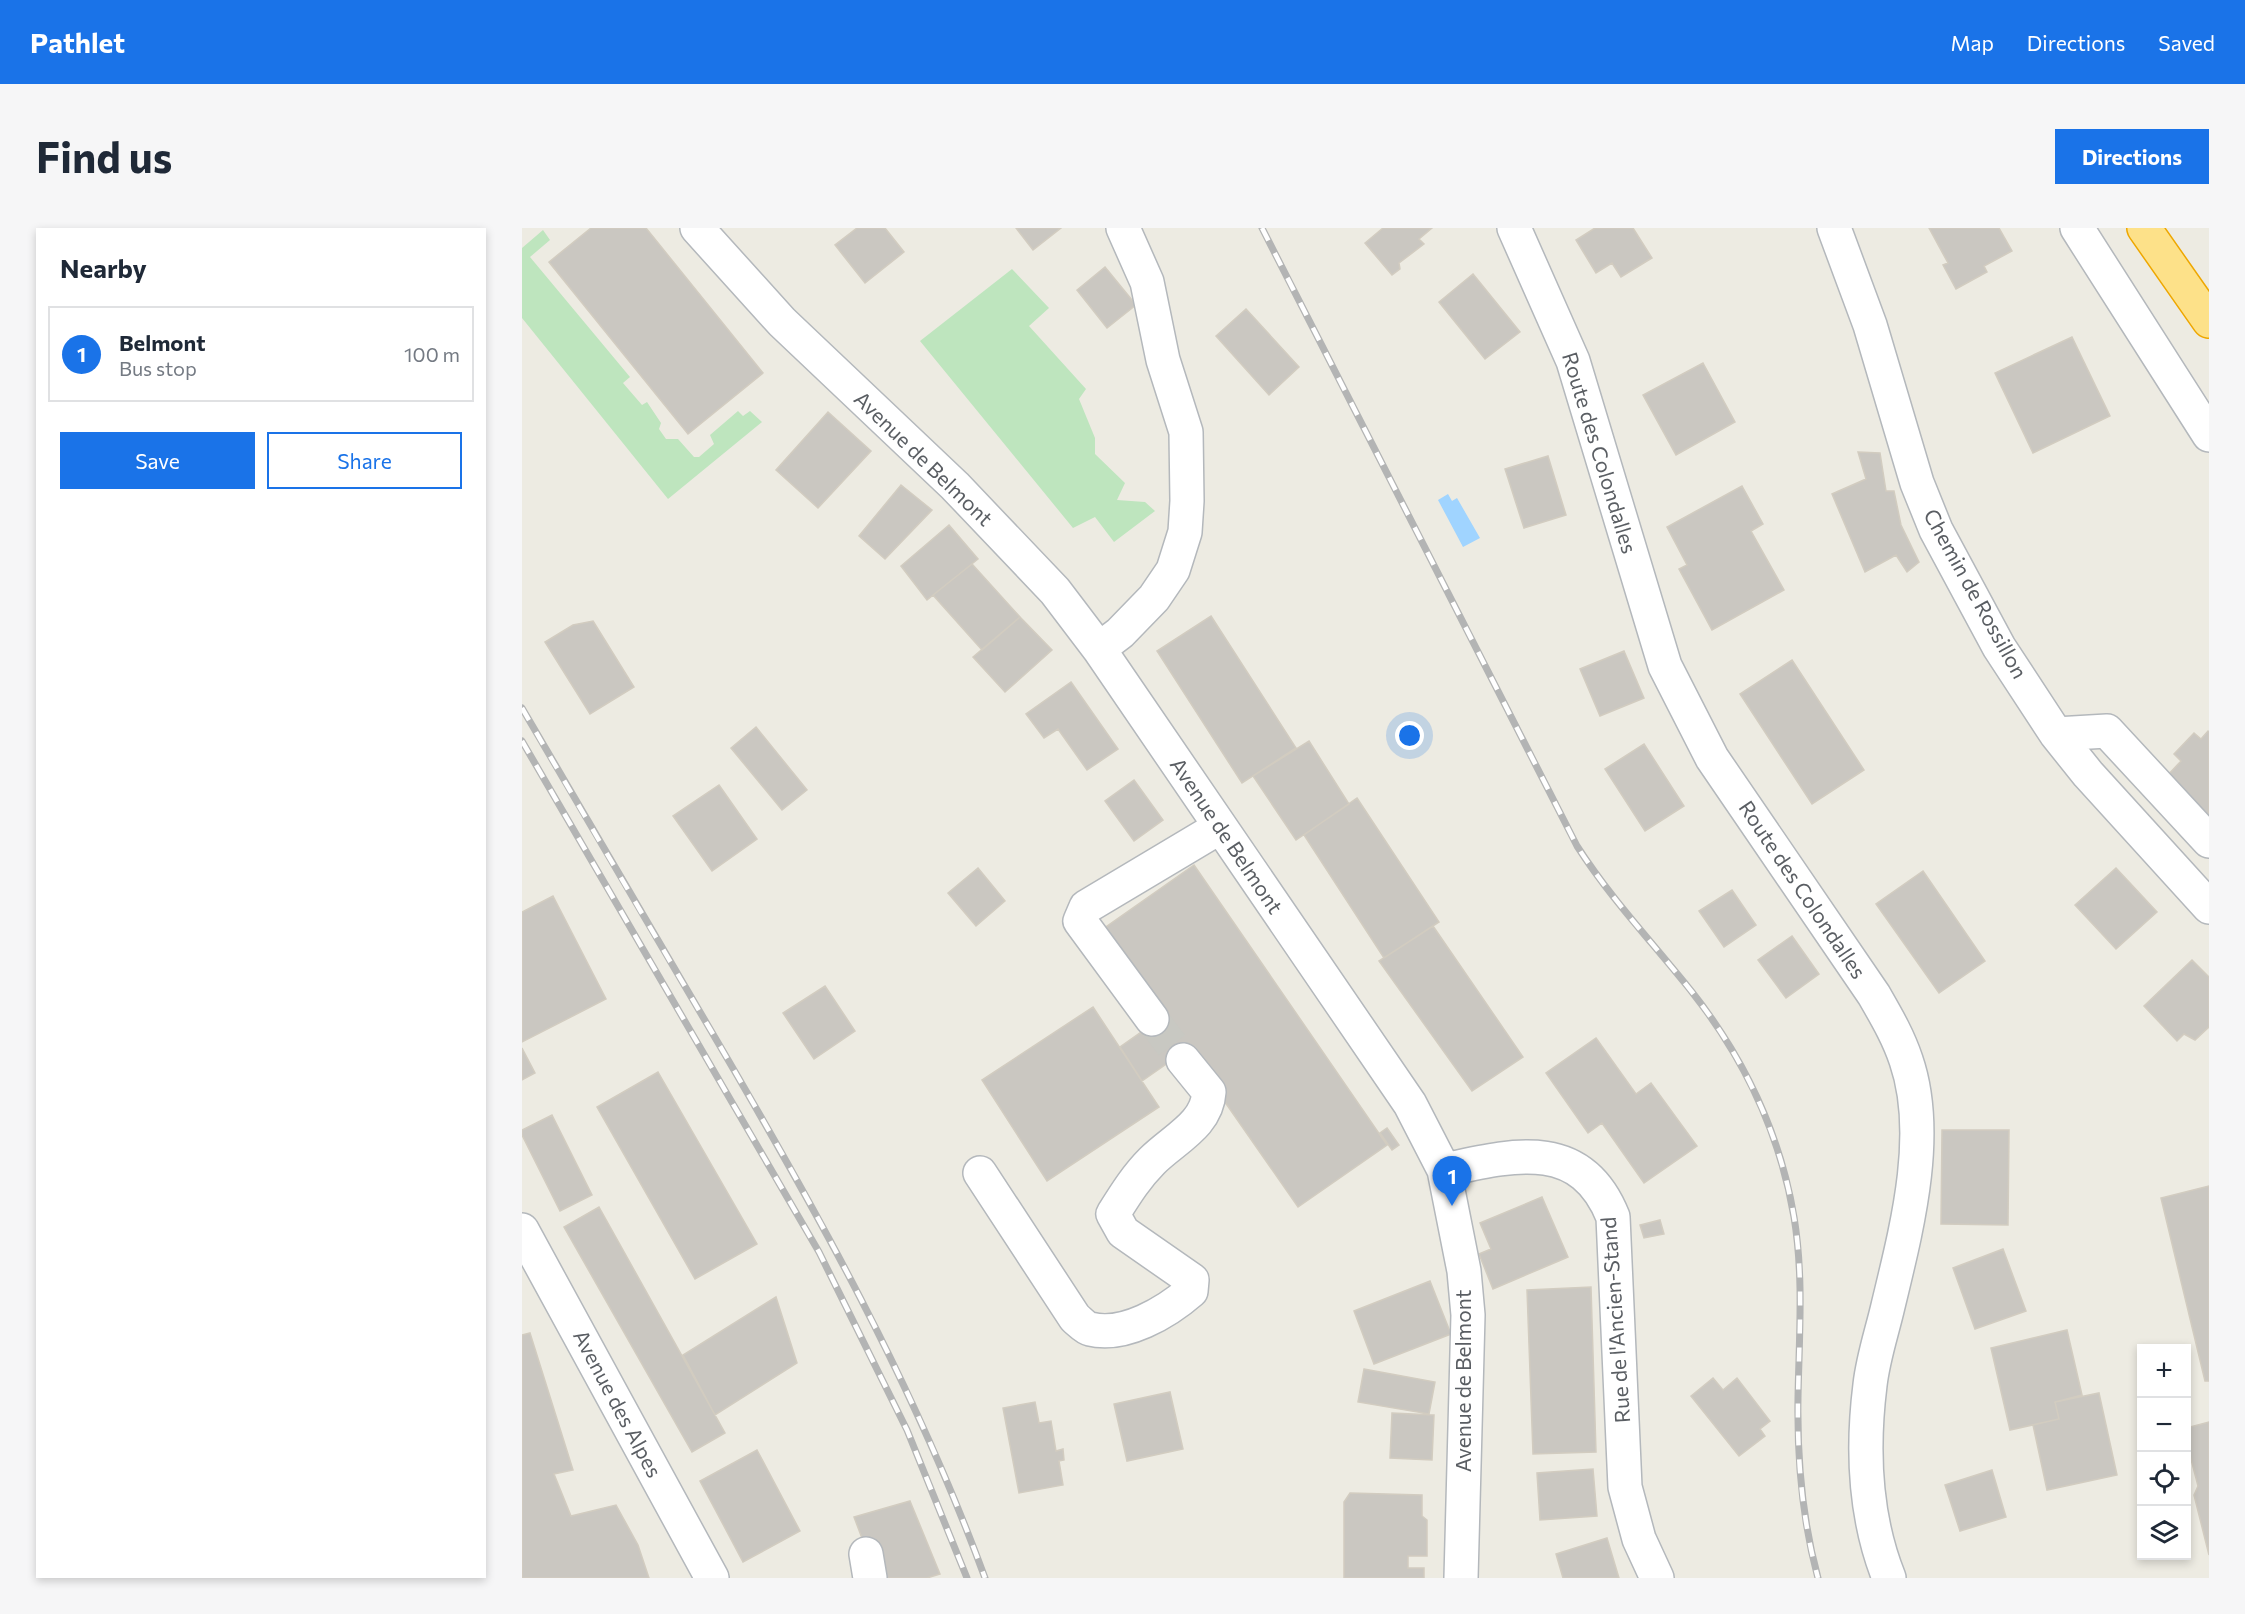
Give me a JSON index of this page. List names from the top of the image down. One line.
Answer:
{"streets":{"street":["Route des Colondalles","Avenue de Belmont","Chemin de Rossillon","Rue de l'Ancien-Stand","Avenue des Alpes"]},"crossings":[["Avenue de Belmont","Rue de l'Ancien-Stand"]],"page":{"header":"Pathlet","nav":["Map","Directions","Saved"],"buttons":["Directions",["Save","Share"]],"title":"Find us","heading":"Nearby","list":[{"mark":"1","name":"Belmont","note":"Bus stop","value":"100 m"}],"pins":"1","map_buttons":["+","−"]}}
